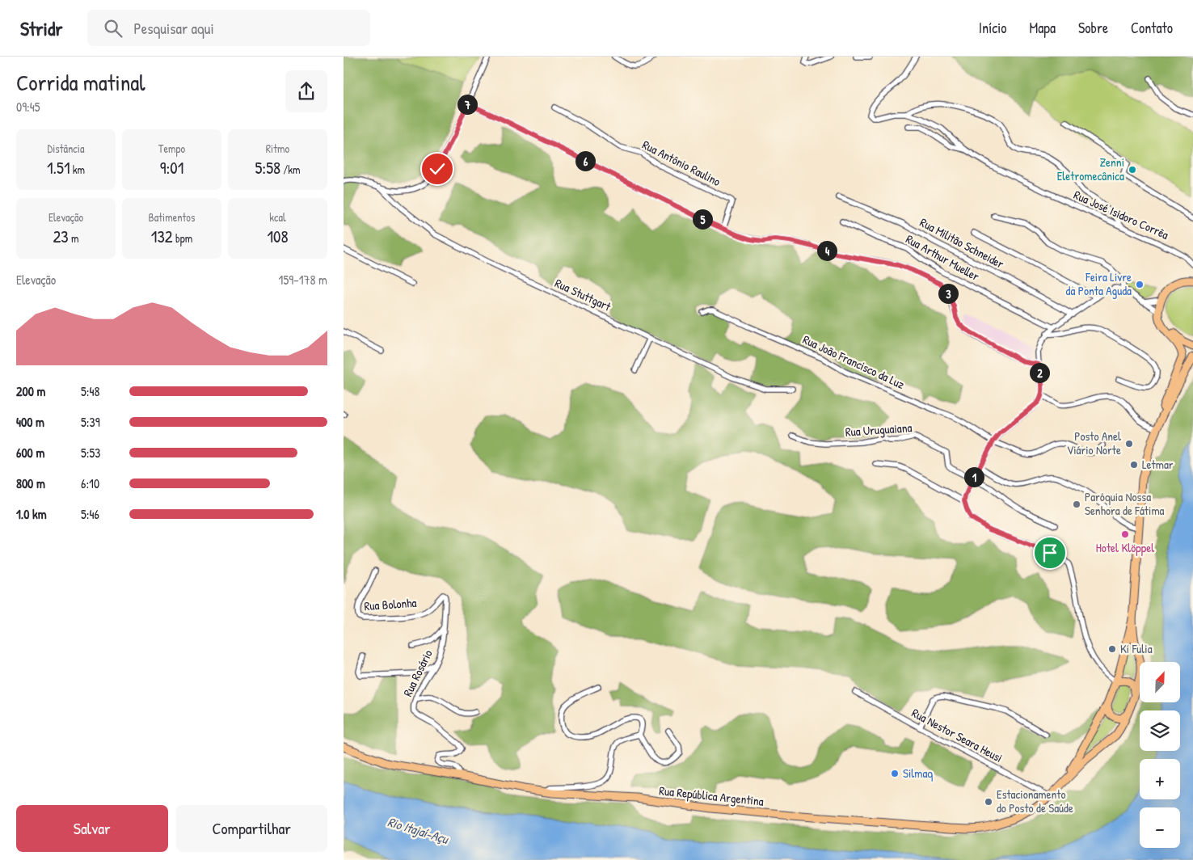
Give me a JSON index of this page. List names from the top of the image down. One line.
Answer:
{"streets":{"main road":["Rua República Argentina"],"street":["Rua Antônio Raulino","Rua José Isidoro Corrêa","Rua Militão Schneider","Rua Arthur Mueller","Rua Stuttgart","Rua João Francisco da Luz","Rua Uruguaiana","Rua Bolonha","Rua Rosário","Rua Nestor Seara Heusi"]},"crossings":[["Rua Bolonha","Rua Rosário"],["Rua Rosário","Rua República Argentina"],["Rua Nestor Seara Heusi","Rua República Argentina"]],"water":["Rio Itajaí-Açu"],"places":["Zenni Eletromecânica","Feira Livre da Ponta Aguda","Posto Anel Viário Norte","Letmar","Paróquia Nossa Senhora de Fátima","Hotel Klöppel","Ki Fulia","Silmaq","Estacionamento do Posto de Saúde"],"north":"top right","page":{"header":"Stridr","search":"Pesquisar aqui","nav":["Início","Mapa","Sobre","Contato"],"heading":["Corrida matinal","09:45"],"pins":["7","6","5","4","3","2","1"],"stats":[["Distância","1.51 km"],["Tempo","9:01"],["Ritmo","5:58 /km"],["Elevação","23 m"],["Batimentos","132 bpm"],["kcal","108"]],"chart":["Elevação","159–178 m"],"list":[{"name":"200 m","note":"5:48"},{"name":"400 m","note":"5:39"},{"name":"600 m","note":"5:53"},{"name":"800 m","note":"6:10"},{"name":"1.0 km","note":"5:46"}],"map_buttons":["+","−"],"buttons":["Salvar","Compartilhar"]}}
